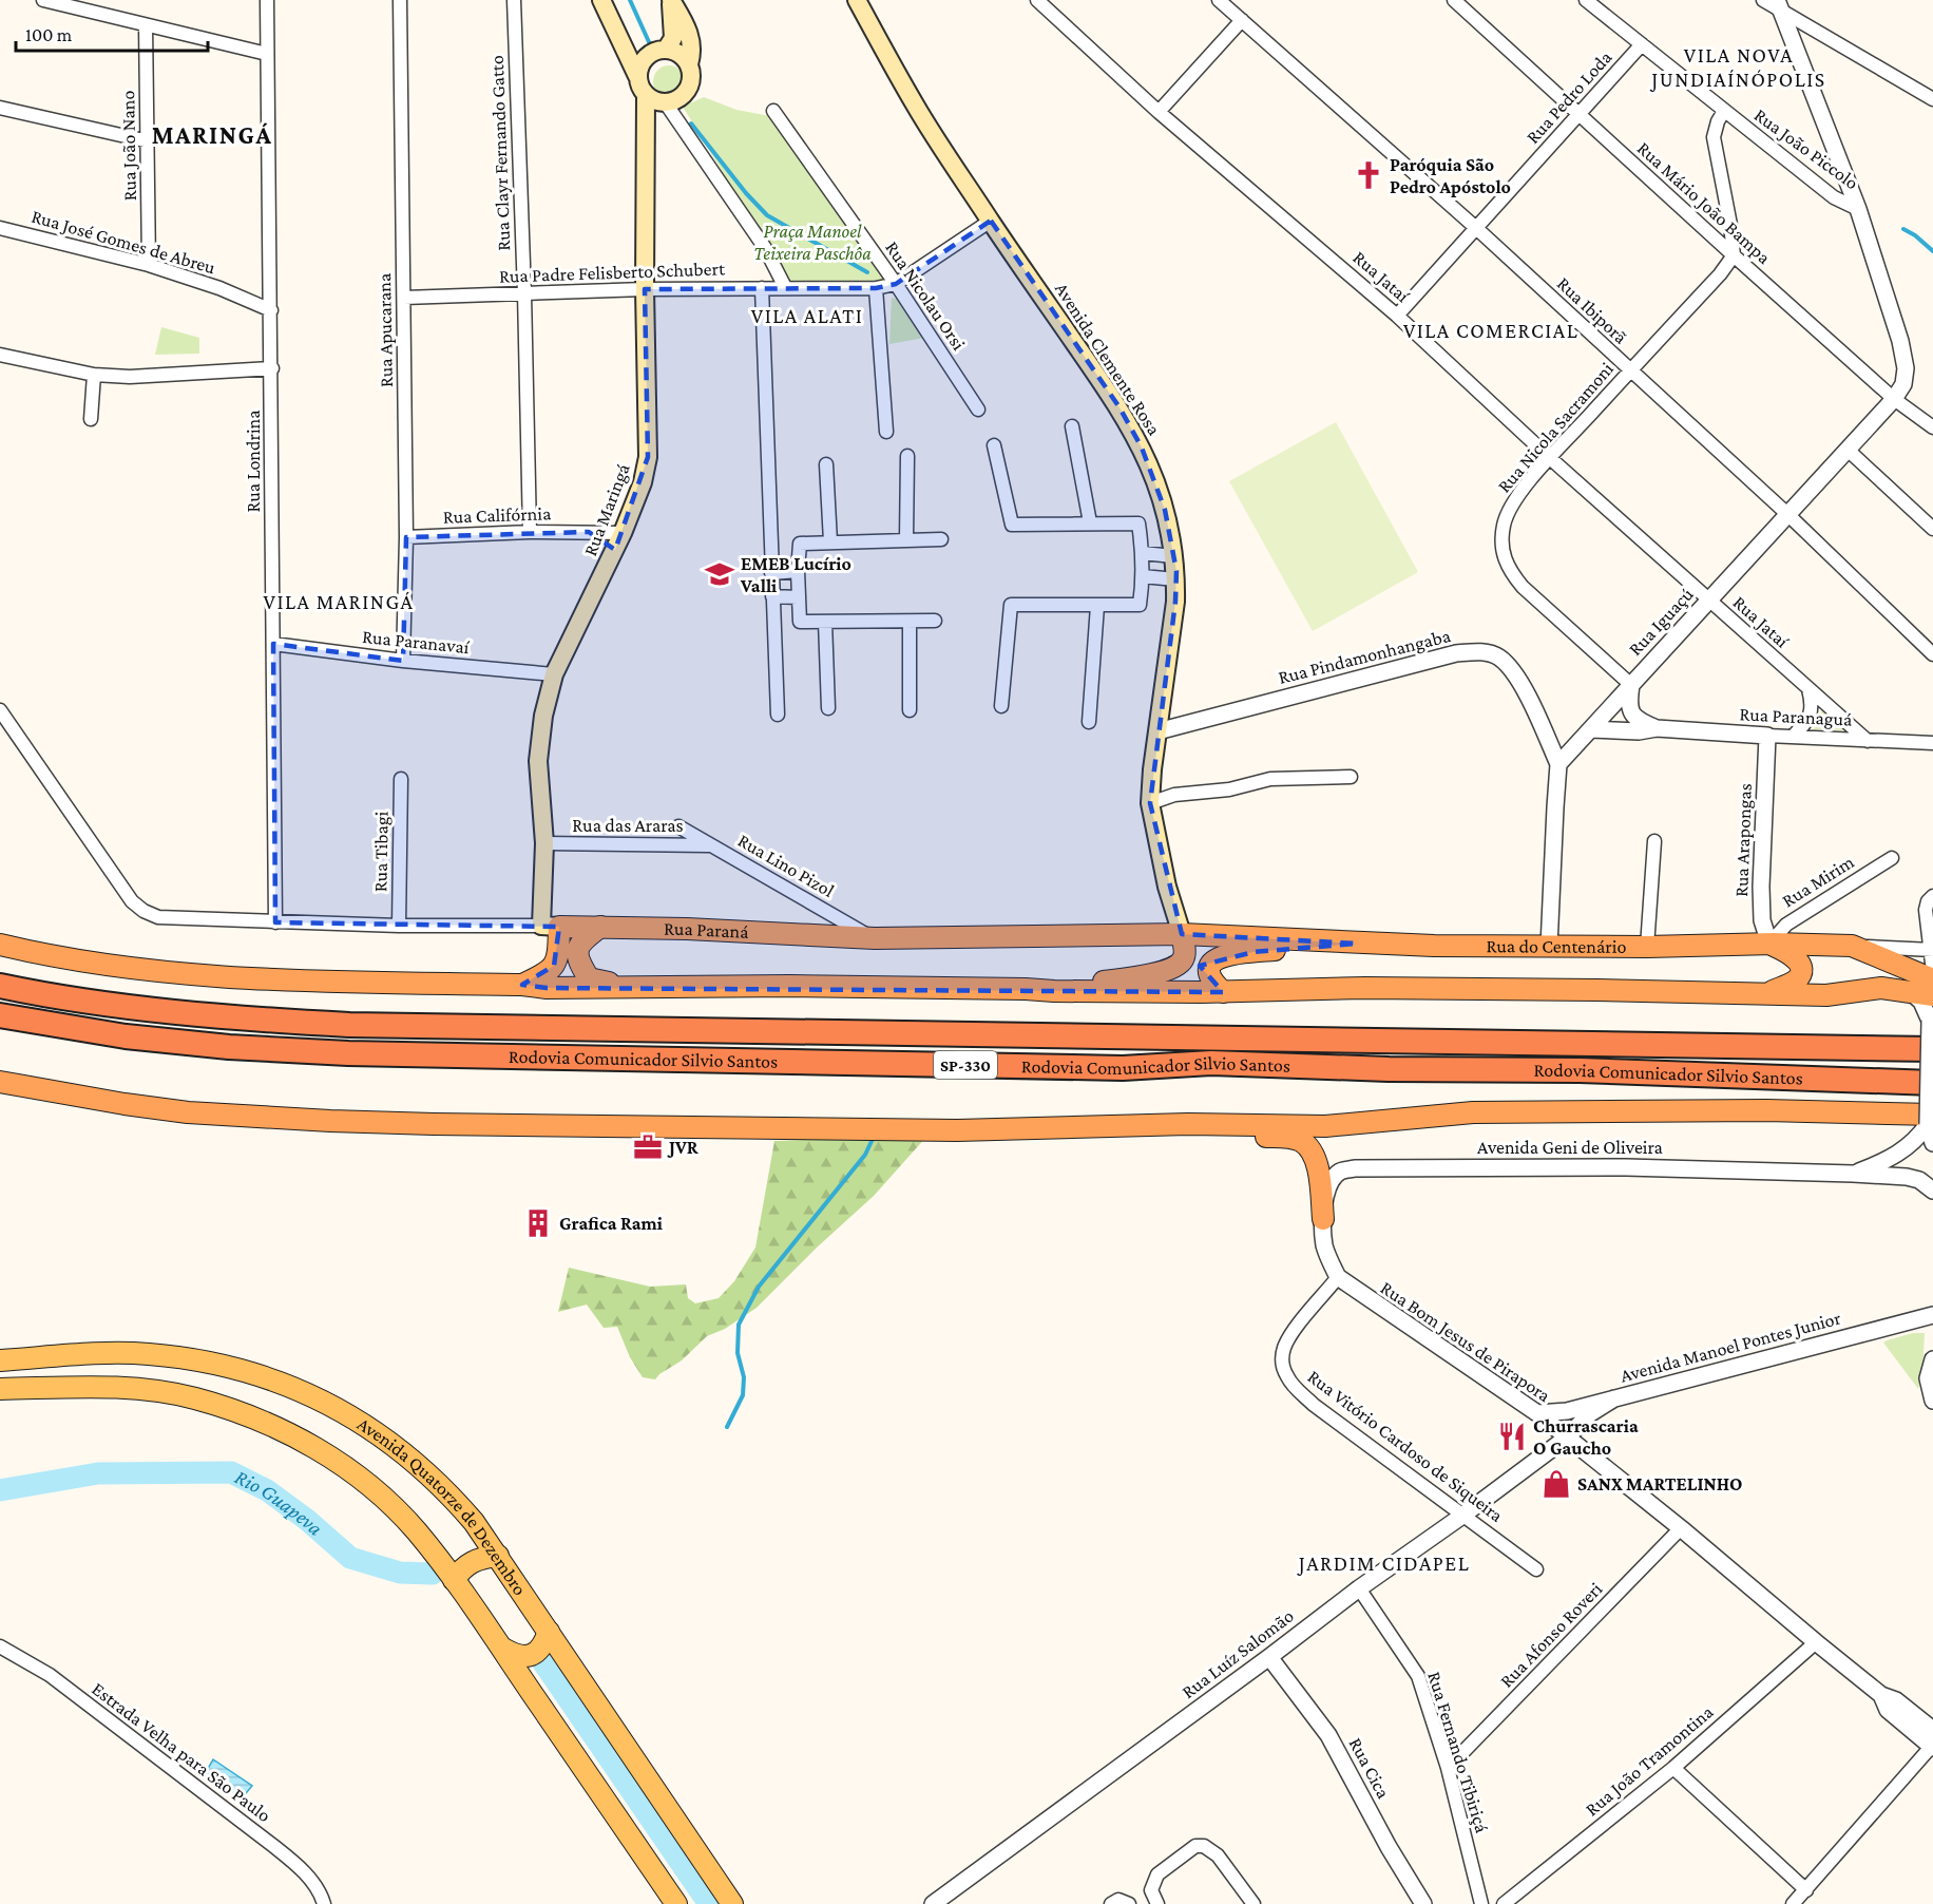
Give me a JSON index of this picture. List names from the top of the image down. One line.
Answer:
{"streets":{"highway":["Rua Paraná","Rua do Centenário","Rodovia Comunicador Silvio Santos","SP-330"],"main road":["Avenida Clemente Rosa","Rua Maringá","Avenida Quatorze de Dezembro"],"street":["Rua Pedro Loda","Rua João Nano","Rua João Piccolo","Rua Clayr Fernando Gatto","Rua Mário João Bampa","Rua José Gomes de Abreu","Rua Padre Felisberto Schubert","Rua Jataí","Rua Nicolau Orsi","Rua Ibiporã","Rua Apucarana","Rua Nicola Sacramoni","Rua Londrina","Rua Califórnia","Rua Iguaçú","Rua Paranavaí","Rua Pindamonhangaba","Rua Paranaguá","Rua das Araras","Rua Arapongas","Rua Tibagi","Rua Lino Pizol","Rua Mirim","Avenida Geni de Oliveira","Rua Bom Jesus de Pirapora","Avenida Manoel Pontes Junior","Rua Vitório Cardoso de Siqueira","Rua Afonso Roveri","Rua Luíz Salomão","Estrada Velha para São Paulo","Rua Fernando Tibiriçá","Rua João Tramontina","Rua Cica"]},"crossings":[["Rua Pedro Loda","Rua João Piccolo"],["Rua Pedro Loda","Rua Mário João Bampa"],["Rua Pedro Loda","Rua Jataí"],["Rua Pedro Loda","Rua Ibiporã"],["Rua João Nano","Rua José Gomes de Abreu"],["Rua João Piccolo","Rua Iguaçú"],["Rua Clayr Fernando Gatto","Rua Padre Felisberto Schubert"],["Rua Clayr Fernando Gatto","Rua Califórnia"],["Rua Mário João Bampa","Rua Nicola Sacramoni"],["Rua Mário João Bampa","Rua Iguaçú"],["Rua José Gomes de Abreu","Rua Londrina"],["Rua Padre Felisberto Schubert","Rua Nicolau Orsi"],["Rua Padre Felisberto Schubert","Rua Apucarana"],["Rua Padre Felisberto Schubert","Avenida Clemente Rosa"],["Rua Padre Felisberto Schubert","Rua Maringá"],["Rua Jataí","Rua Nicola Sacramoni"],["Rua Jataí","Rua Iguaçú"],["Rua Jataí","Rua Paranaguá"],["Rua Ibiporã","Rua Nicola Sacramoni"],["Rua Ibiporã","Rua Iguaçú"],["Rua Apucarana","Rua Califórnia"],["Rua Apucarana","Rua Paranavaí"],["Avenida Clemente Rosa","Rua Pindamonhangaba"],["Avenida Clemente Rosa","Rua Paraná"],["Avenida Clemente Rosa","Rua do Centenário"],["Rua Nicola Sacramoni","Rua Iguaçú"],["Rua Londrina","Rua Paranavaí"],["Rua Londrina","Rua Paraná"],["Rua Maringá","Rua Califórnia"],["Rua Maringá","Rua Paranavaí"],["Rua Maringá","Rua das Araras"],["Rua Maringá","Rua Paraná"],["Rua Iguaçú","Rua Pindamonhangaba"],["Rua Iguaçú","Rua Paranaguá"],["Rua Paranaguá","Rua Arapongas"],["Rua das Araras","Rua Lino Pizol"],["Rua Arapongas","Rua Mirim"],["Rua Arapongas","Rua do Centenário"],["Rua Tibagi","Rua Paraná"],["Rua Lino Pizol","Rua Paraná"],["Rua Mirim","Rua do Centenário"],["Rua Paraná","Rua do Centenário"],["Rua Bom Jesus de Pirapora","Avenida Manoel Pontes Junior"],["Rua Bom Jesus de Pirapora","Rua Vitório Cardoso de Siqueira"],["Rua Bom Jesus de Pirapora","Rua Afonso Roveri"],["Rua Bom Jesus de Pirapora","Rua Luíz Salomão"],["Rua Bom Jesus de Pirapora","Rua João Tramontina"],["Avenida Manoel Pontes Junior","Rua Luíz Salomão"],["Rua Vitório Cardoso de Siqueira","Rua Luíz Salomão"],["Rua Afonso Roveri","Rua Fernando Tibiriçá"],["Rua Luíz Salomão","Rua Fernando Tibiriçá"],["Rua Luíz Salomão","Rua Cica"]],"districts":["VILA NOVA JUNDIAÍNÓPOLIS","MARINGÁ","VILA ALATI","VILA COMERCIAL","VILA MARINGÁ","JARDIM CIDAPEL"],"water":["Rio Guapeva"],"parks":["Praça Manoel Teixeira Paschôa"],"places":{"church":["Paróquia São Pedro Apóstolo"],"school or university":["EMEB Lucírio Valli"],"office":["JVR"],"building":["Grafica Rami"],"restaurant":["Churrascaria O Gaucho"],"shop":["SANX MARTELINHO"]},"scale_bar":"100 m"}
